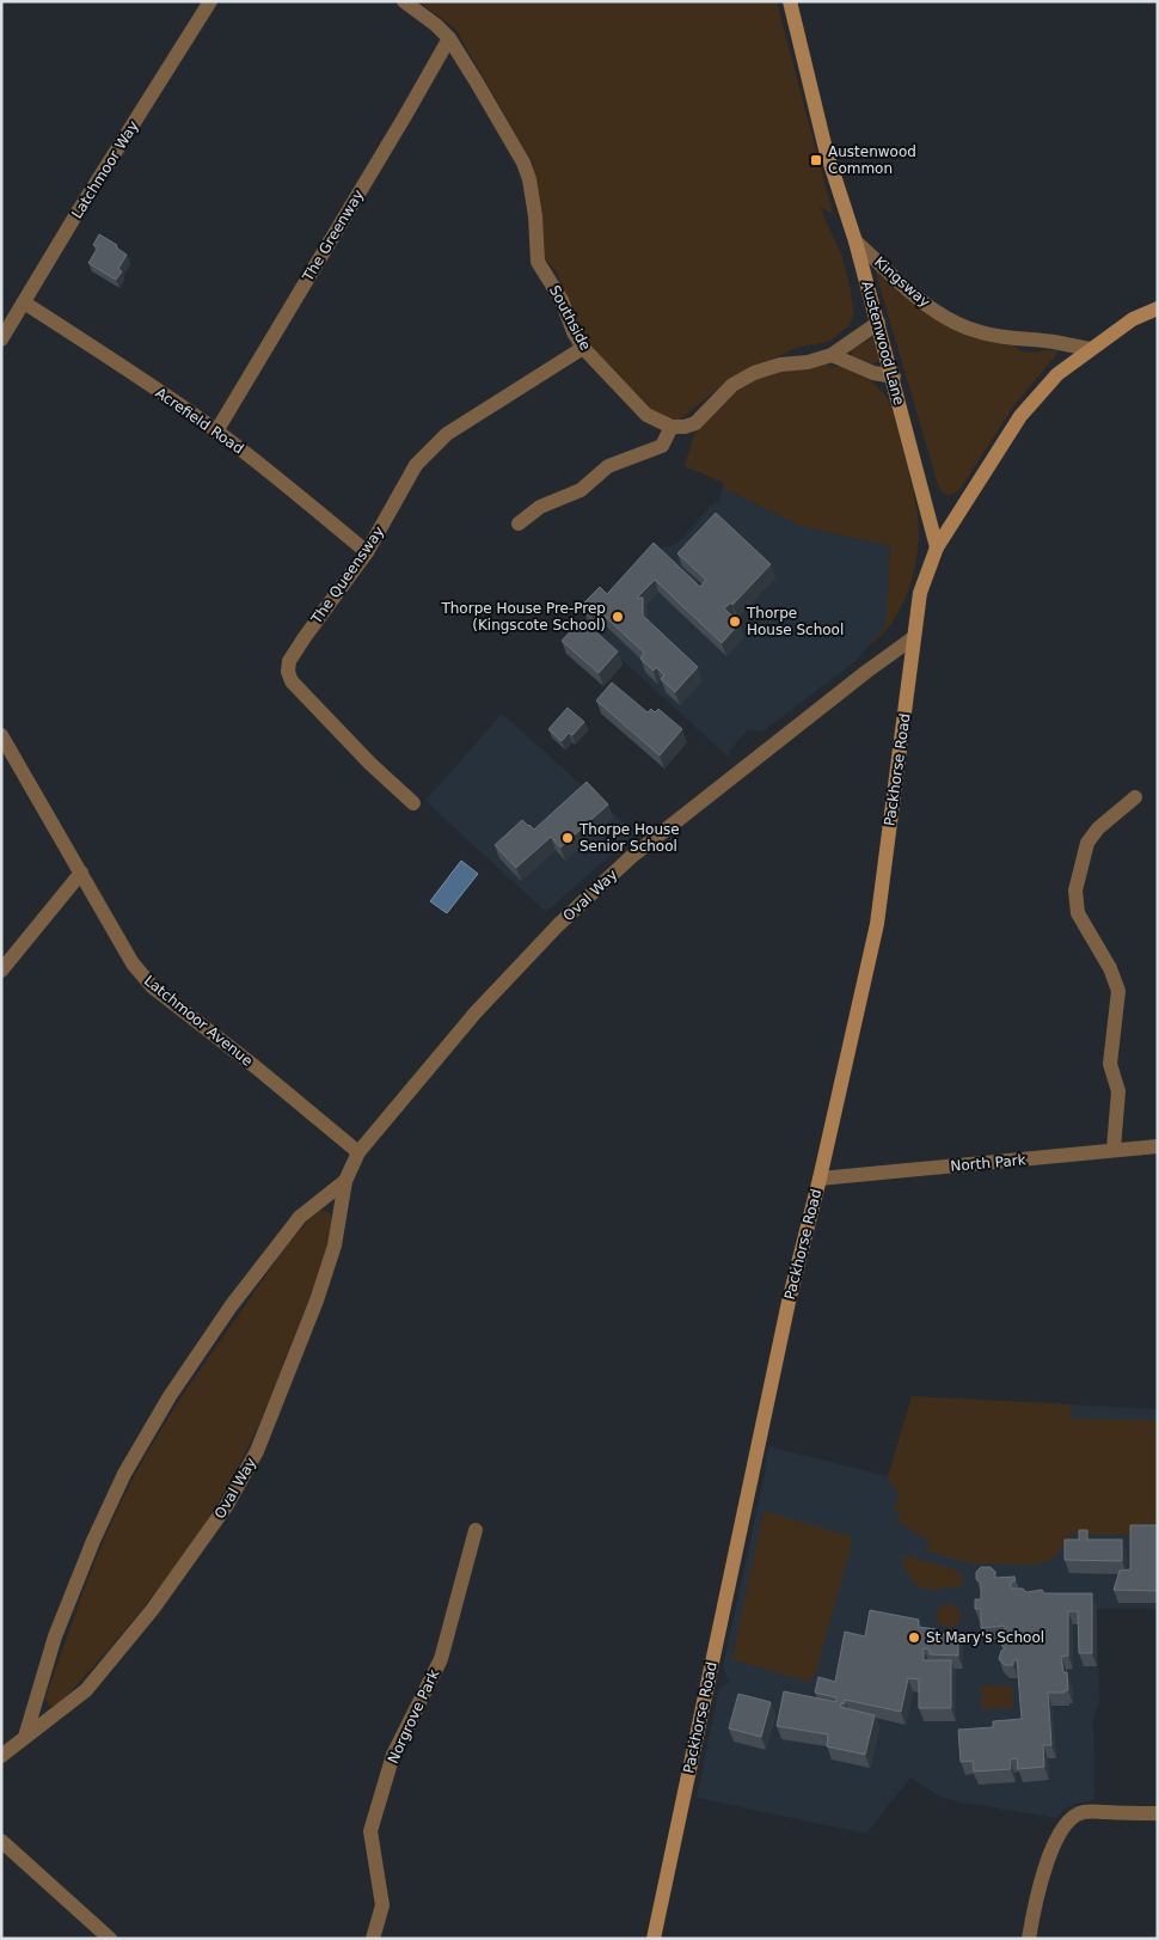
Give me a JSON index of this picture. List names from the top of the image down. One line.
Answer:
{"streets":{"main road":["Austenwood Lane","Packhorse Road"],"street":["Latchmoor Way","The Greenway","Kingsway","Southside","Acrefield Road","The Queensway","Oval Way","Latchmoor Avenue","North Park","Norgrove Park"]},"crossings":[["Latchmoor Way","Acrefield Road"],["The Greenway","Southside"],["The Greenway","Acrefield Road"],["Kingsway","Austenwood Lane"],["Southside","The Queensway"],["Austenwood Lane","Packhorse Road"],["Acrefield Road","The Queensway"],["Packhorse Road","Oval Way"],["Packhorse Road","North Park"],["Oval Way","Latchmoor Avenue"]],"places":{"transit":["Austenwood Common"],"other":["Thorpe House Pre-Prep (Kingscote School)","Thorpe House School","Thorpe House Senior School","St Mary's School"]}}
